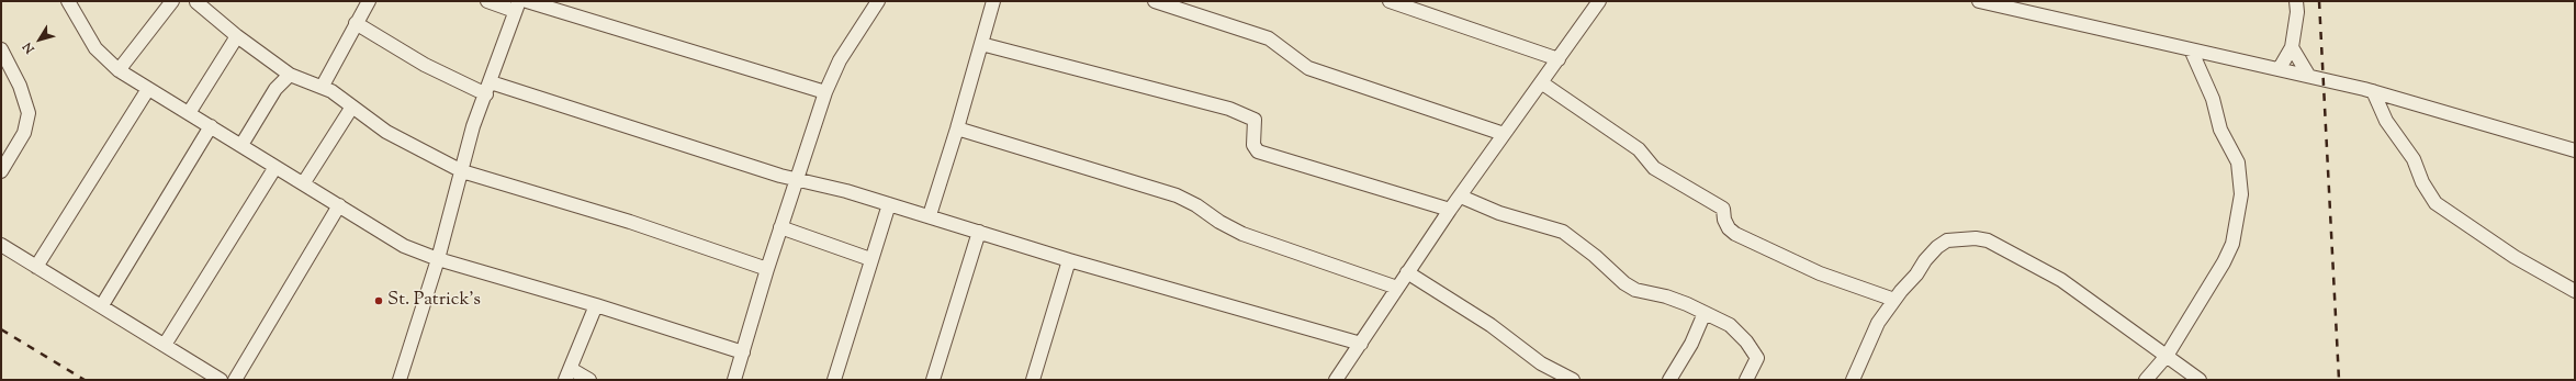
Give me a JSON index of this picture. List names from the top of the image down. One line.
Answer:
{"places":["St. Patrick's"],"north":"bottom left"}
